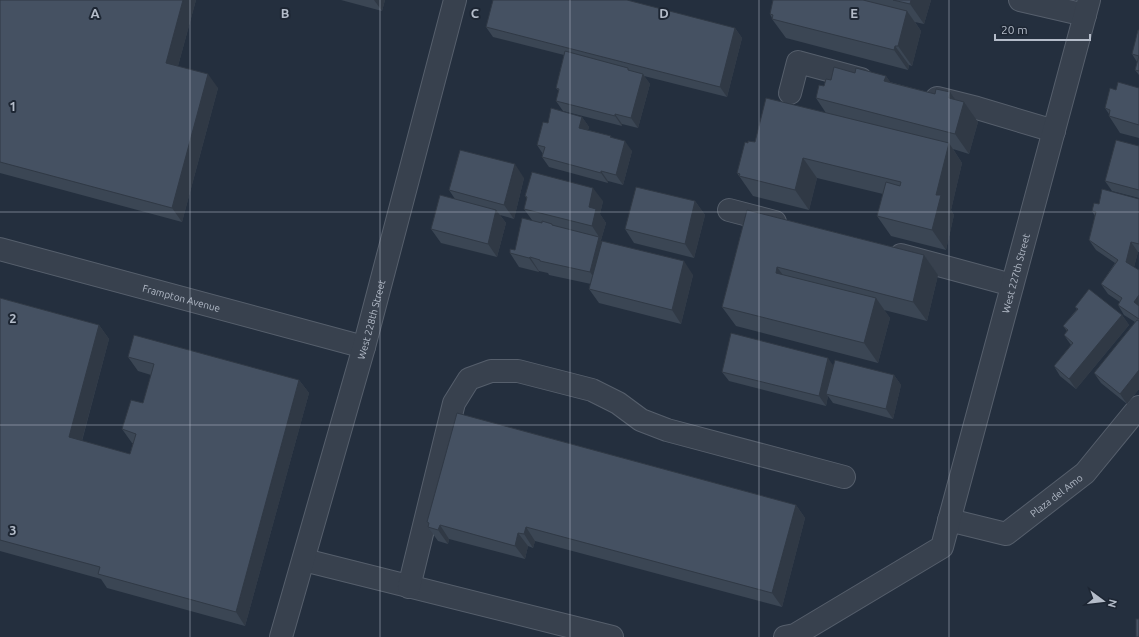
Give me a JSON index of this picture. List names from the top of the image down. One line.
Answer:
{"streets":{"street":["West 227th Street","Frampton Avenue","West 228th Street","Plaza del Amo"]},"crossings":[["West 227th Street","Plaza del Amo"],["Frampton Avenue","West 228th Street"]],"scale_bar":"20 m","north":"right","grid":{"columns":["A","B","C","D","E"],"rows":["1","2","3"]}}
